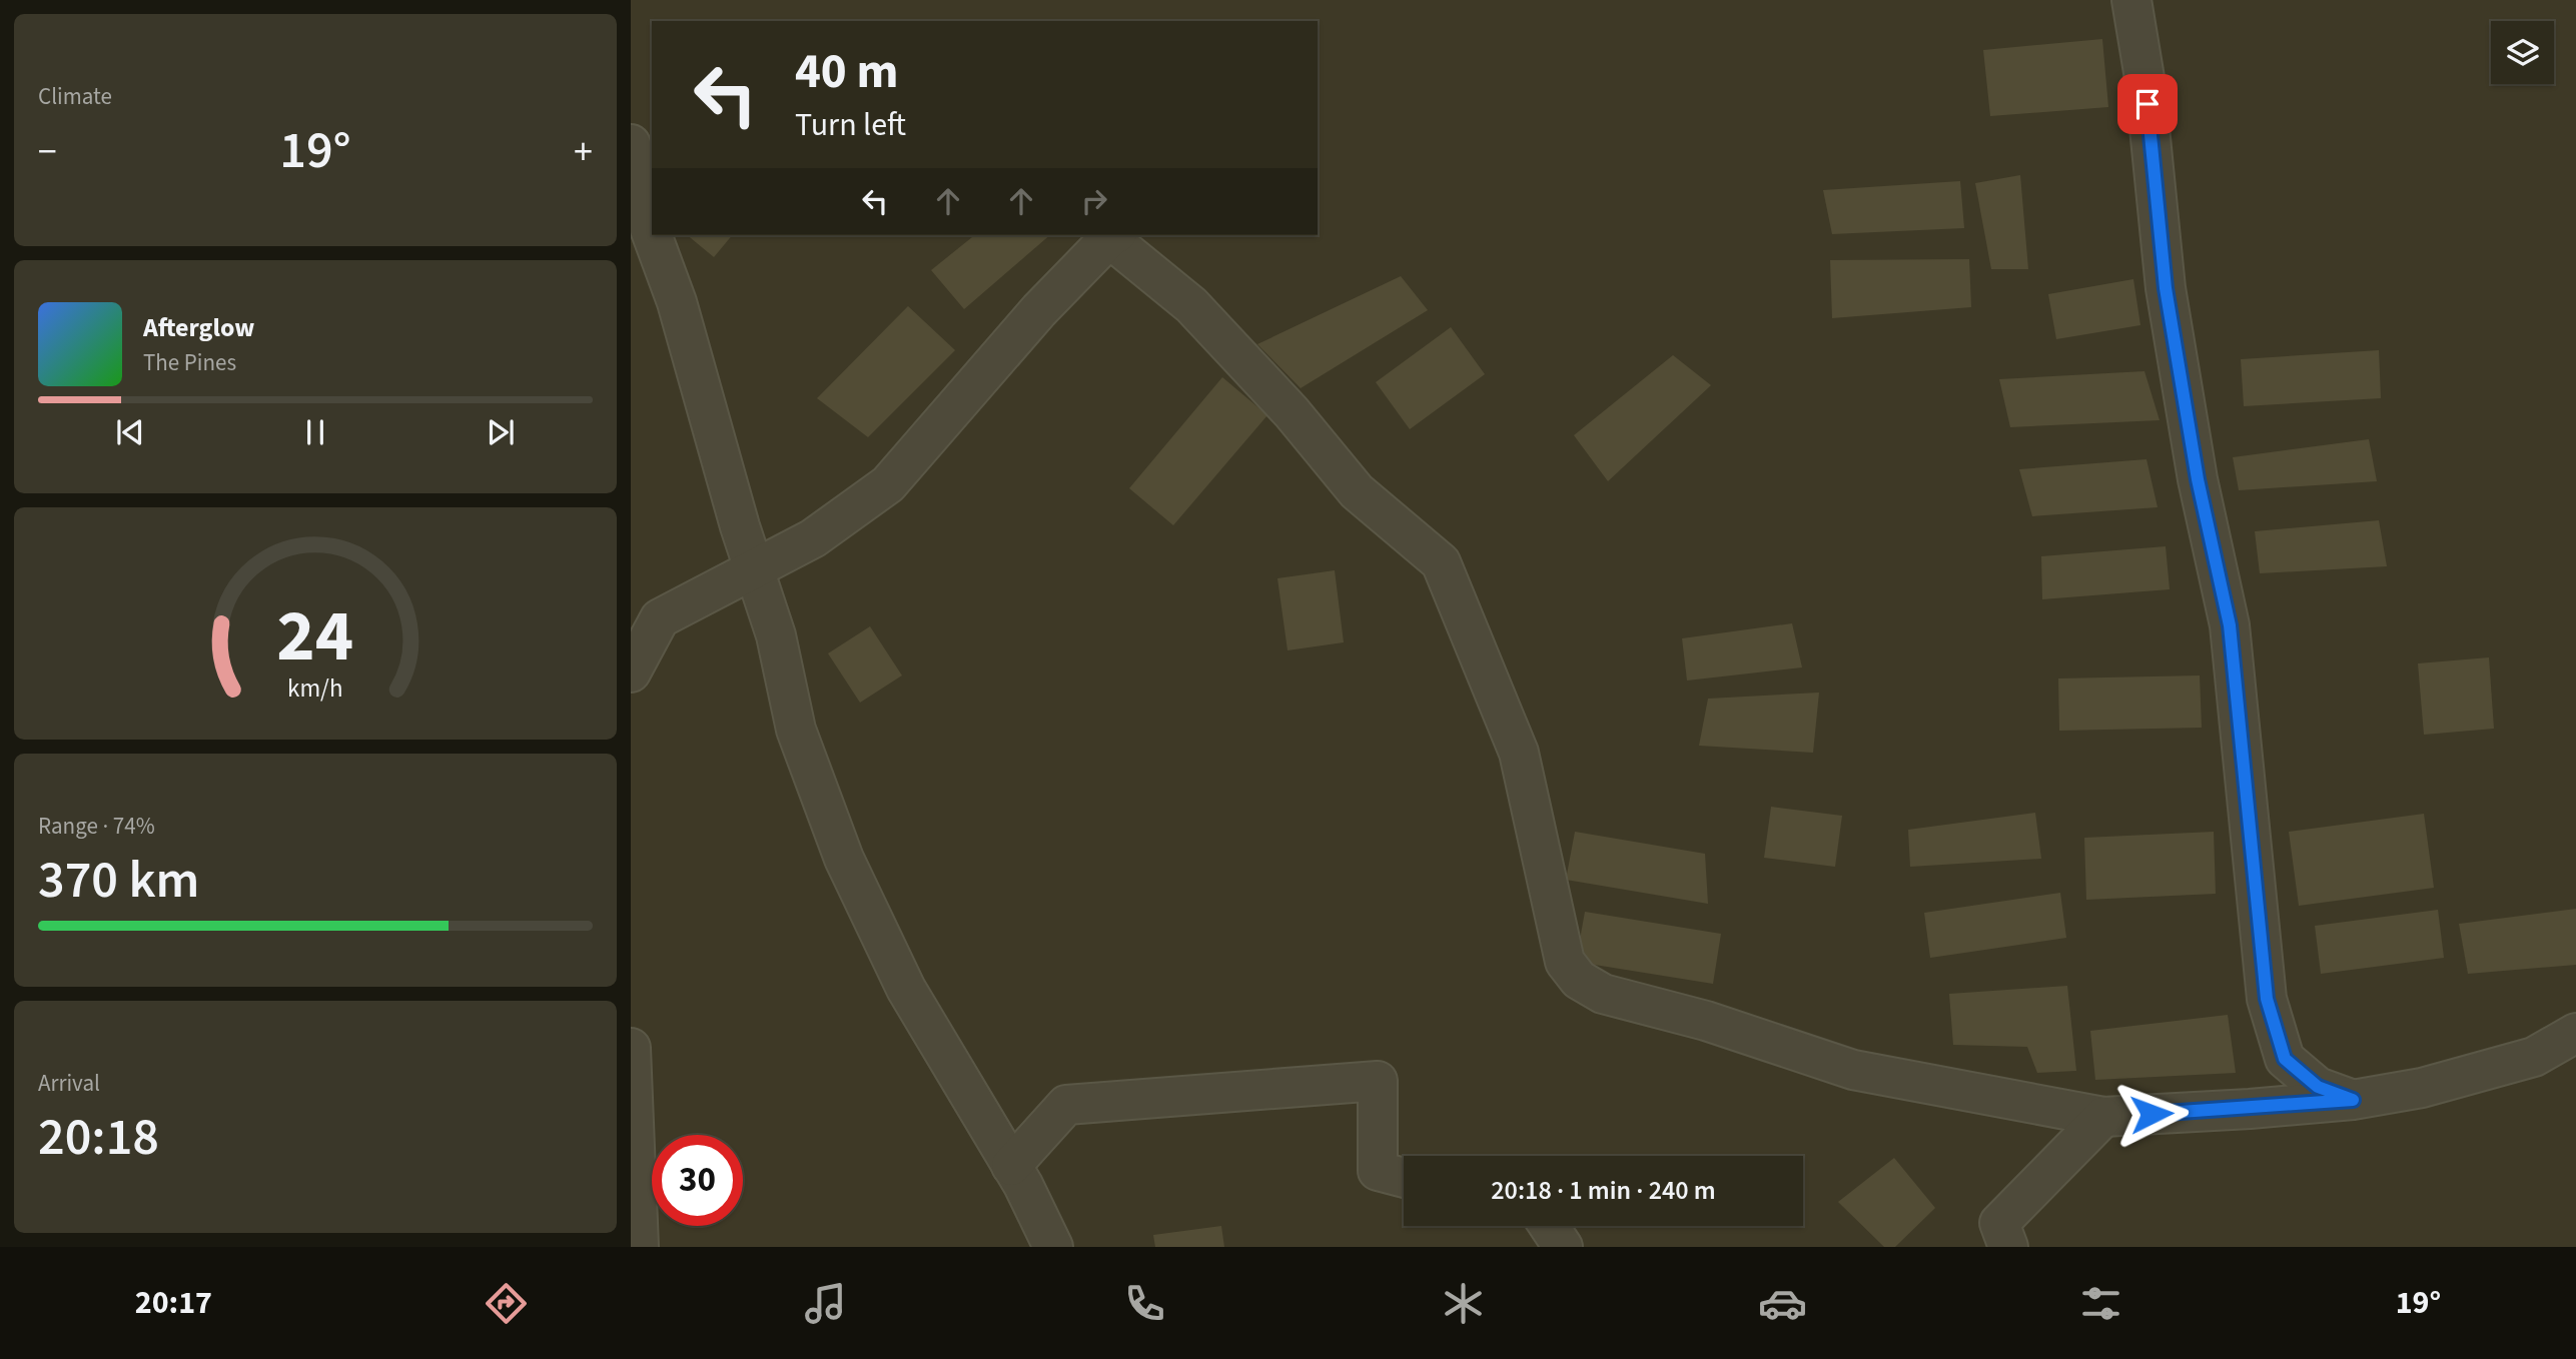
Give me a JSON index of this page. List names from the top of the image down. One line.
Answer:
{"page":{"tile":["Climate",["Range · 74%","370 km"],["Arrival","20:18"]],"turn":["40 m","Turn left"],"heat":["−","19°","+"],"song":["Afterglow","The Pines"],"limit":"30","trip":"20:18 · 1 min · 240 m","tabs":["20:17","19°"],"gauge":["24","km/h"]}}
